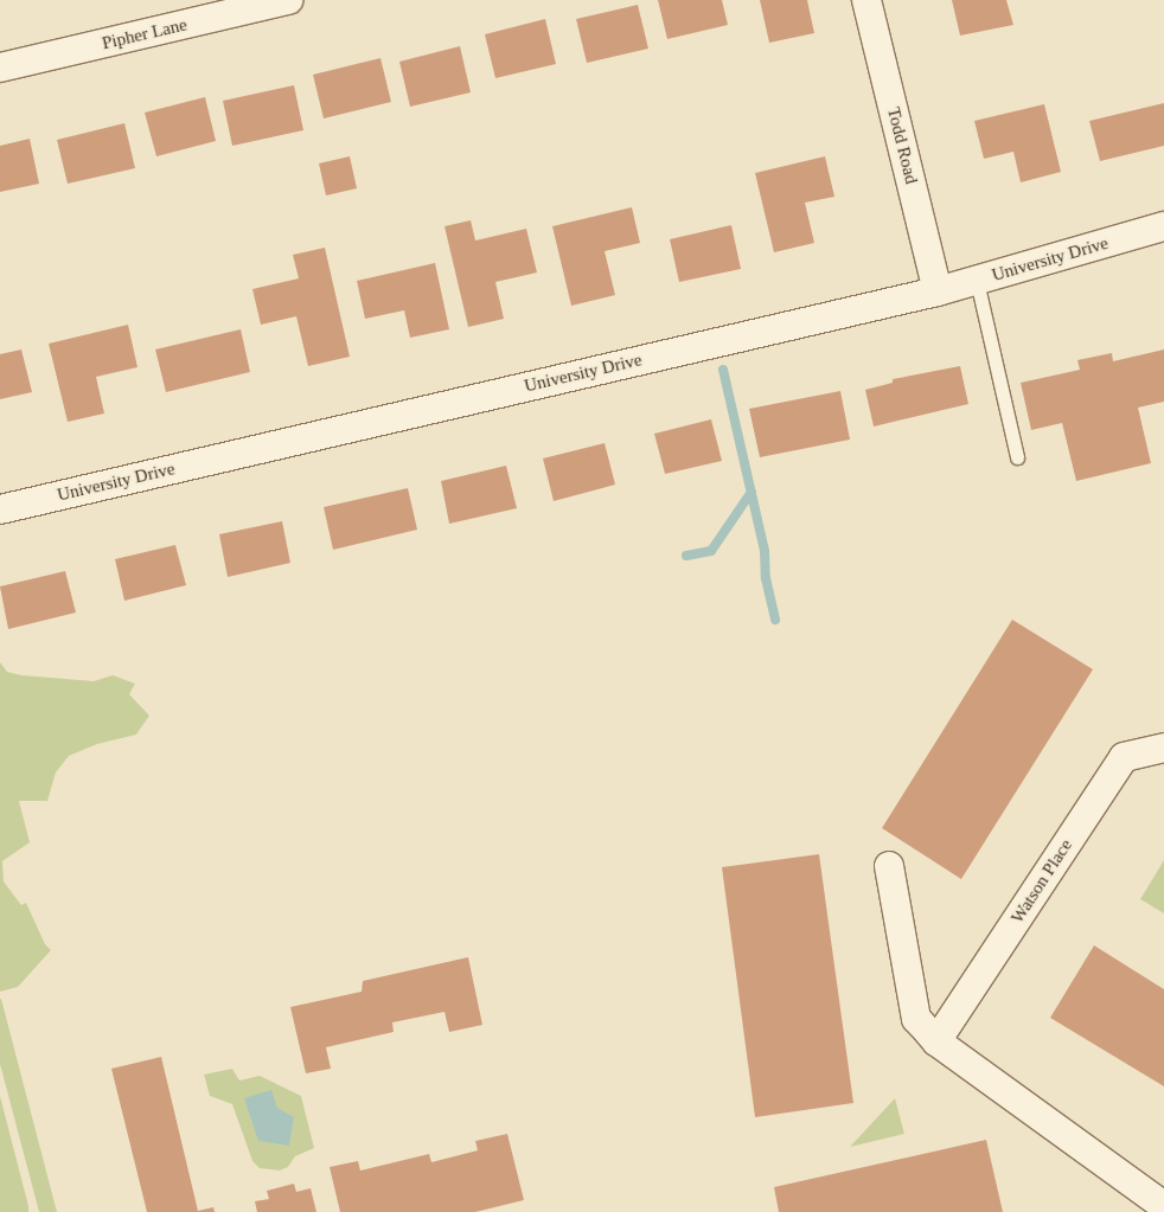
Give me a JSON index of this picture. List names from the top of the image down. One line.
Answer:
{"streets":{"street":["Pipher Lane","Todd Road","University Drive","Watson Place"]},"crossings":[["Todd Road","University Drive"]]}
